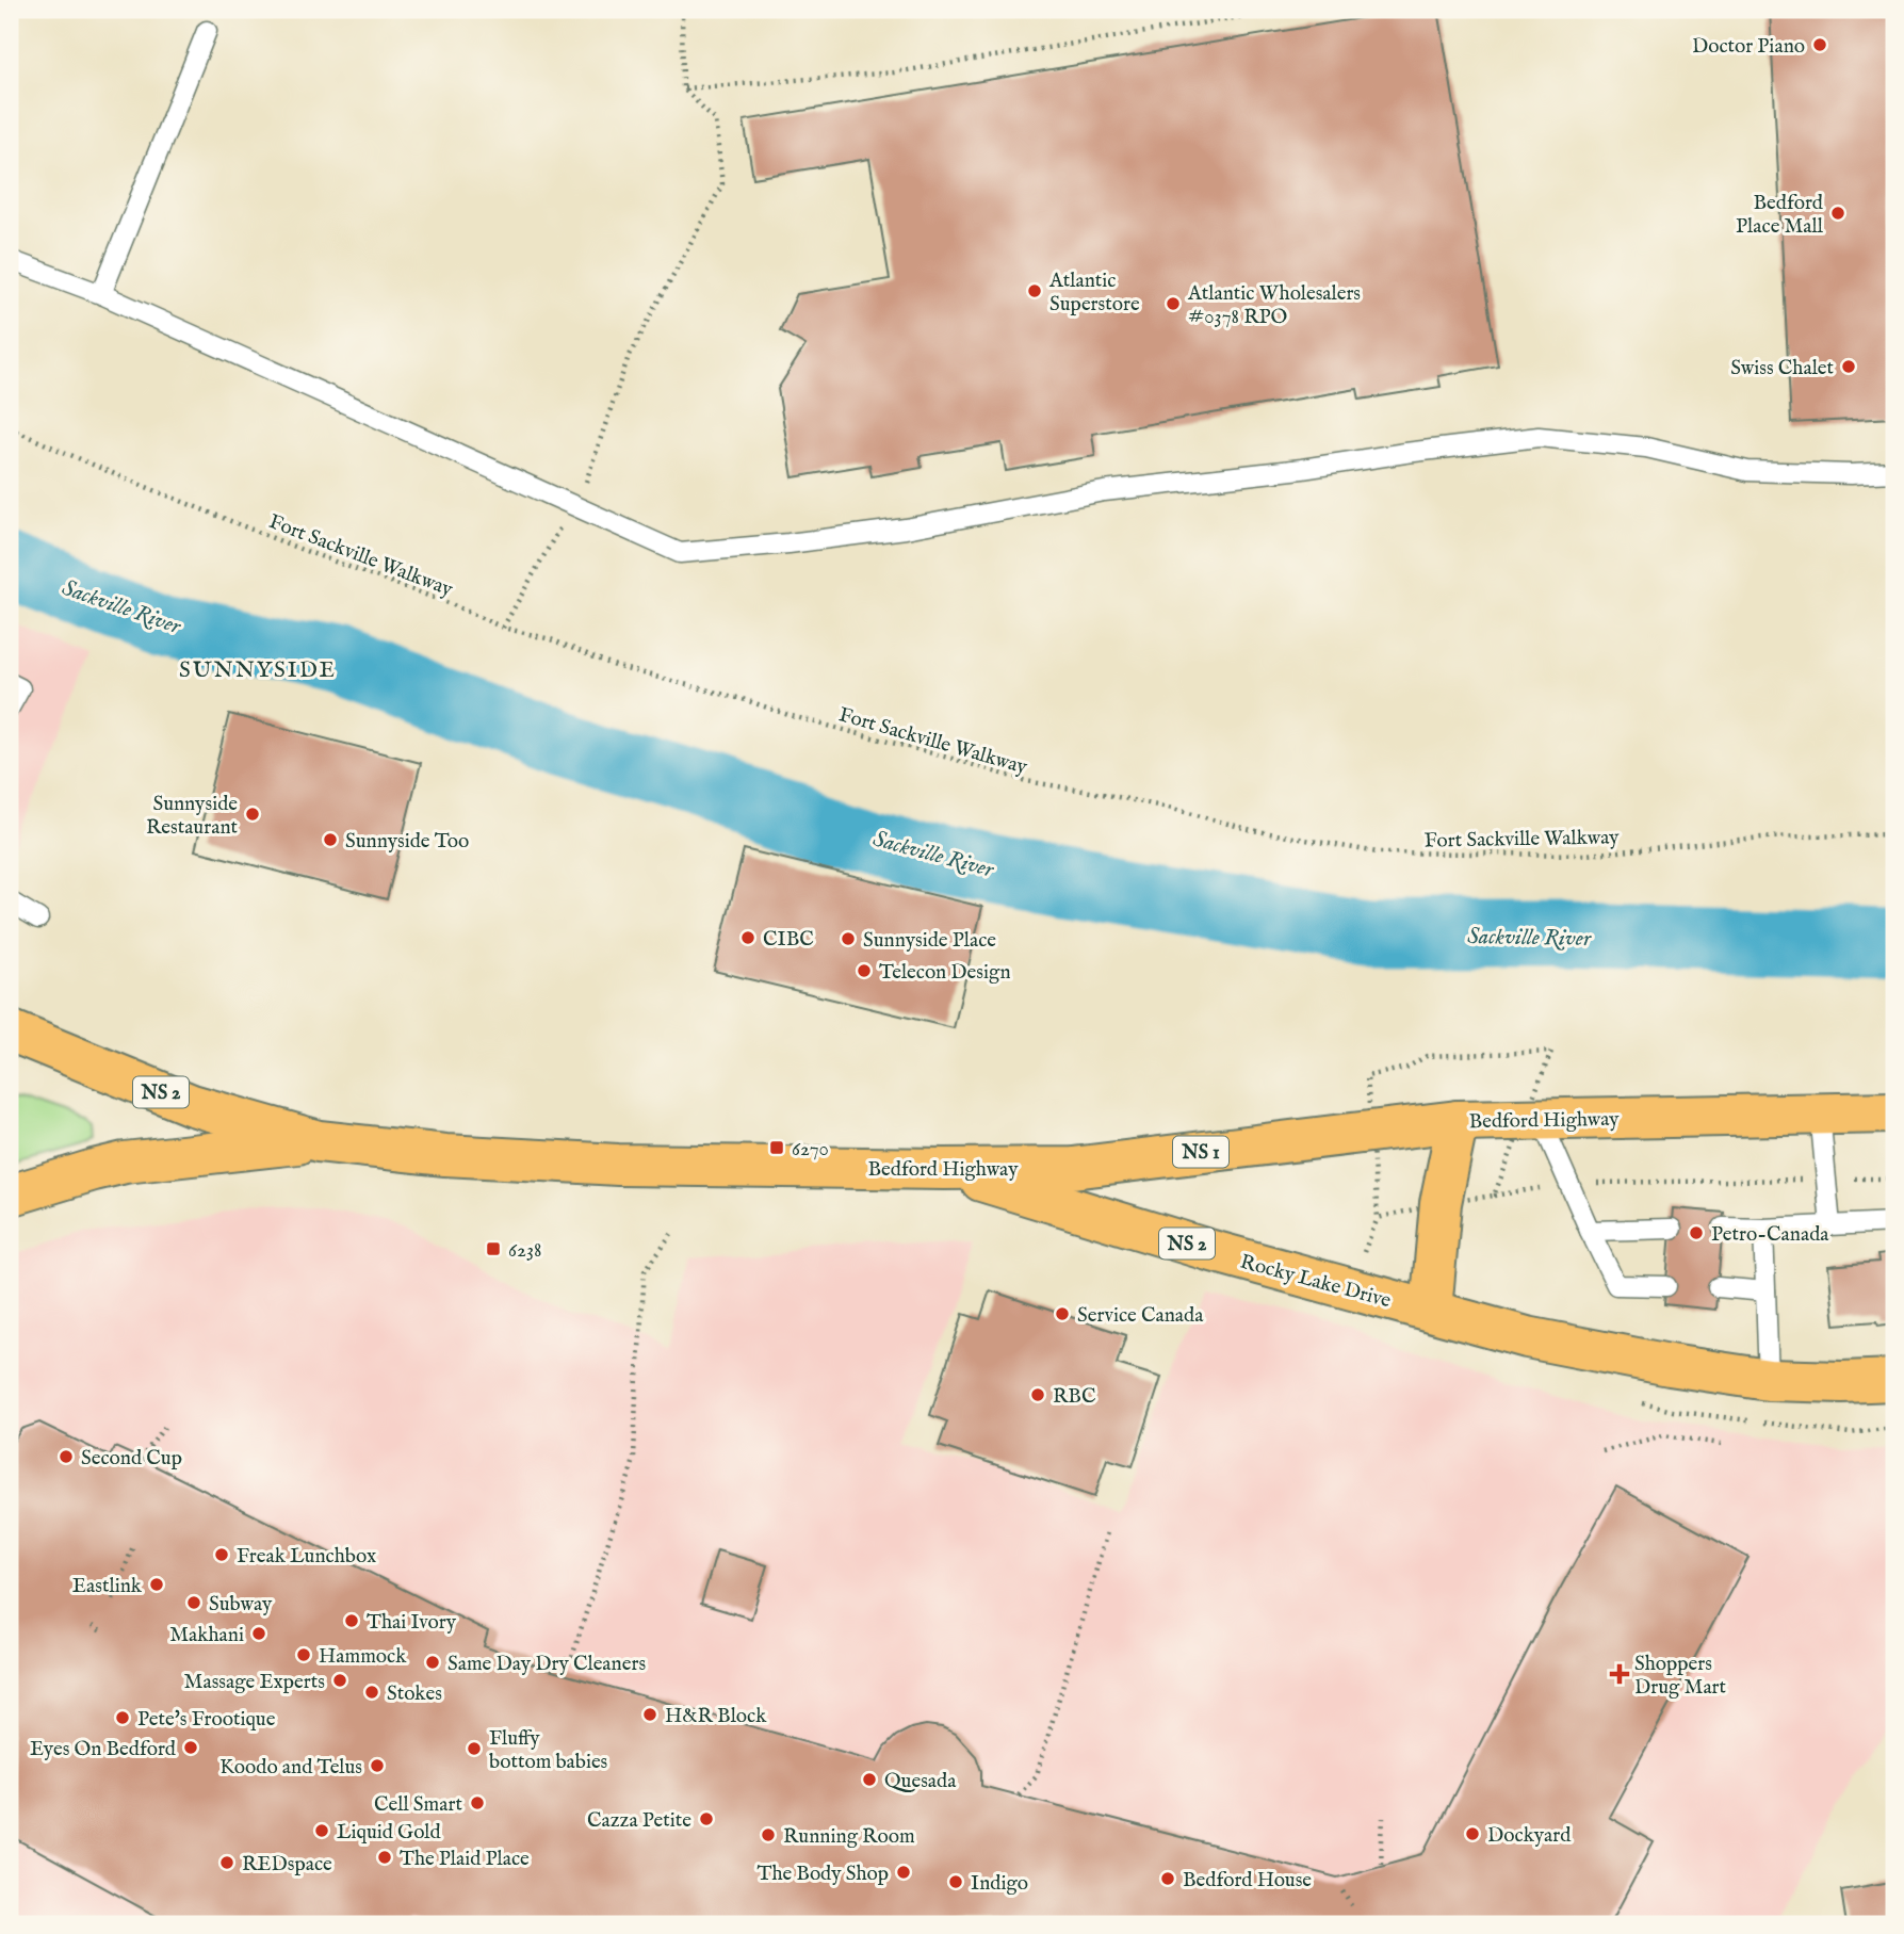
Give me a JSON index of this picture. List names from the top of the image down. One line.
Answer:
{"streets":{"main road":["NS 2","Bedford Highway","NS 1","Rocky Lake Drive"],"path":["Fort Sackville Walkway"]},"crossings":[["Bedford Highway","Rocky Lake Drive"]],"districts":["SUNNYSIDE"],"water":["Sackville River"],"places":{"other":["Doctor Piano","Bedford Place Mall","Atlantic Superstore","Atlantic Wholesalers #0378 RPO","Swiss Chalet","Sunnyside Restaurant","Sunnyside Too","CIBC","Sunnyside Place","Telecon Design","Petro-Canada","Service Canada","RBC","Second Cup","Freak Lunchbox","Eastlink","Subway","Thai Ivory","Makhani","Hammock","Same Day Dry Cleaners","Massage Experts","Stokes","H&R Block","Pete's Frootique","Eyes On Bedford","Fluffy bottom babies","Koodo and Telus","Quesada","Cell Smart","Cazza Petite","Liquid Gold","Dockyard","Running Room","The Plaid Place","REDspace","The Body Shop","Bedford House","Indigo"],"transit":["6270","6238"],"health":["Shoppers Drug Mart"]}}
